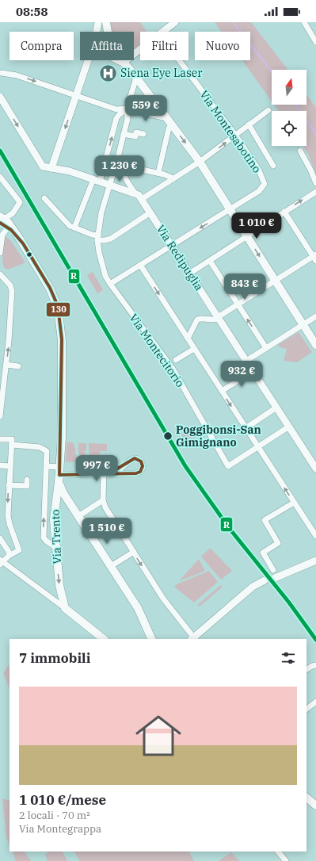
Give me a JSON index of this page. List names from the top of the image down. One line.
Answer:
{"streets":{"main road":["Via Trento"],"street":["Via Montesabotino","Via Redipuglia","Via Montecitorio"]},"crossings":[["Via Redipuglia","Via Montecitorio"]],"places":{"hospital":["Siena Eye Laser"],"other":["Poggibonsi-San Gimignano"]},"lines":["transit line R","transit line 130"],"north":"top","page":{"status":"08:58","chip":["Compra","Affitta","Filtri","Nuovo"],"price":["559 €","1 230 €","1 010 €","843 €","932 €","997 €","1 510 €"],"heading":"7 immobili","list":[{"name":"1 010 €/mese","note":"2 locali · 70 m² · Via Montegrappa"}]}}
